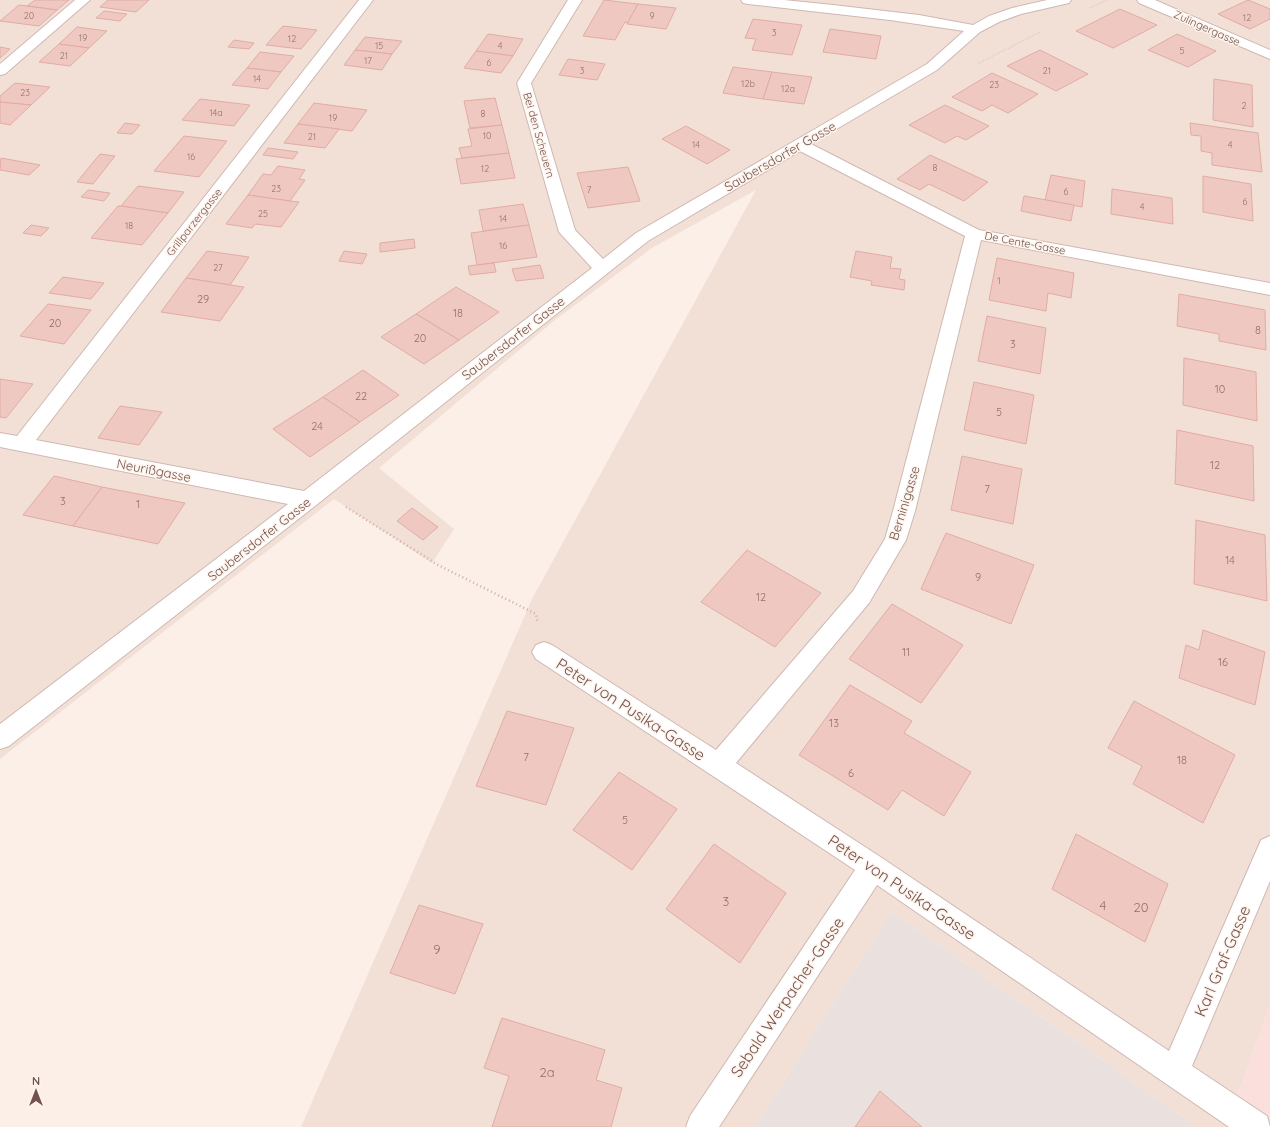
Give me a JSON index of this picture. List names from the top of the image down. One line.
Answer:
{"streets":{"street":["Zulingergasse","Bei den Scheuern","Saubersdorfer Gasse","Grillparzergasse","De Cente-Gasse","Neurißgasse","Berninigasse","Peter von Pusika-Gasse","Karl Graf-Gasse","Sebald Werpacher-Gasse"]},"crossings":[["Bei den Scheuern","Saubersdorfer Gasse"],["Saubersdorfer Gasse","De Cente-Gasse"],["Saubersdorfer Gasse","Neurißgasse"],["Grillparzergasse","Neurißgasse"],["De Cente-Gasse","Berninigasse"],["Berninigasse","Peter von Pusika-Gasse"],["Peter von Pusika-Gasse","Karl Graf-Gasse"],["Peter von Pusika-Gasse","Sebald Werpacher-Gasse"]],"house_numbers":["20","9","12","3","19","12","15","4","5","21","17","6","3","21","14","12b","23","12a","23","2","14a","8","19","10","21","14","4","16","8","12","23","7","6","6","4","25","14","18","16","27","1","29","18","20","8","20","3","10","22","5","24","12","7","3","1","14","9","12","11","16","13","7","18","6","5","3","4","20","9","2a"],"north":"top"}
